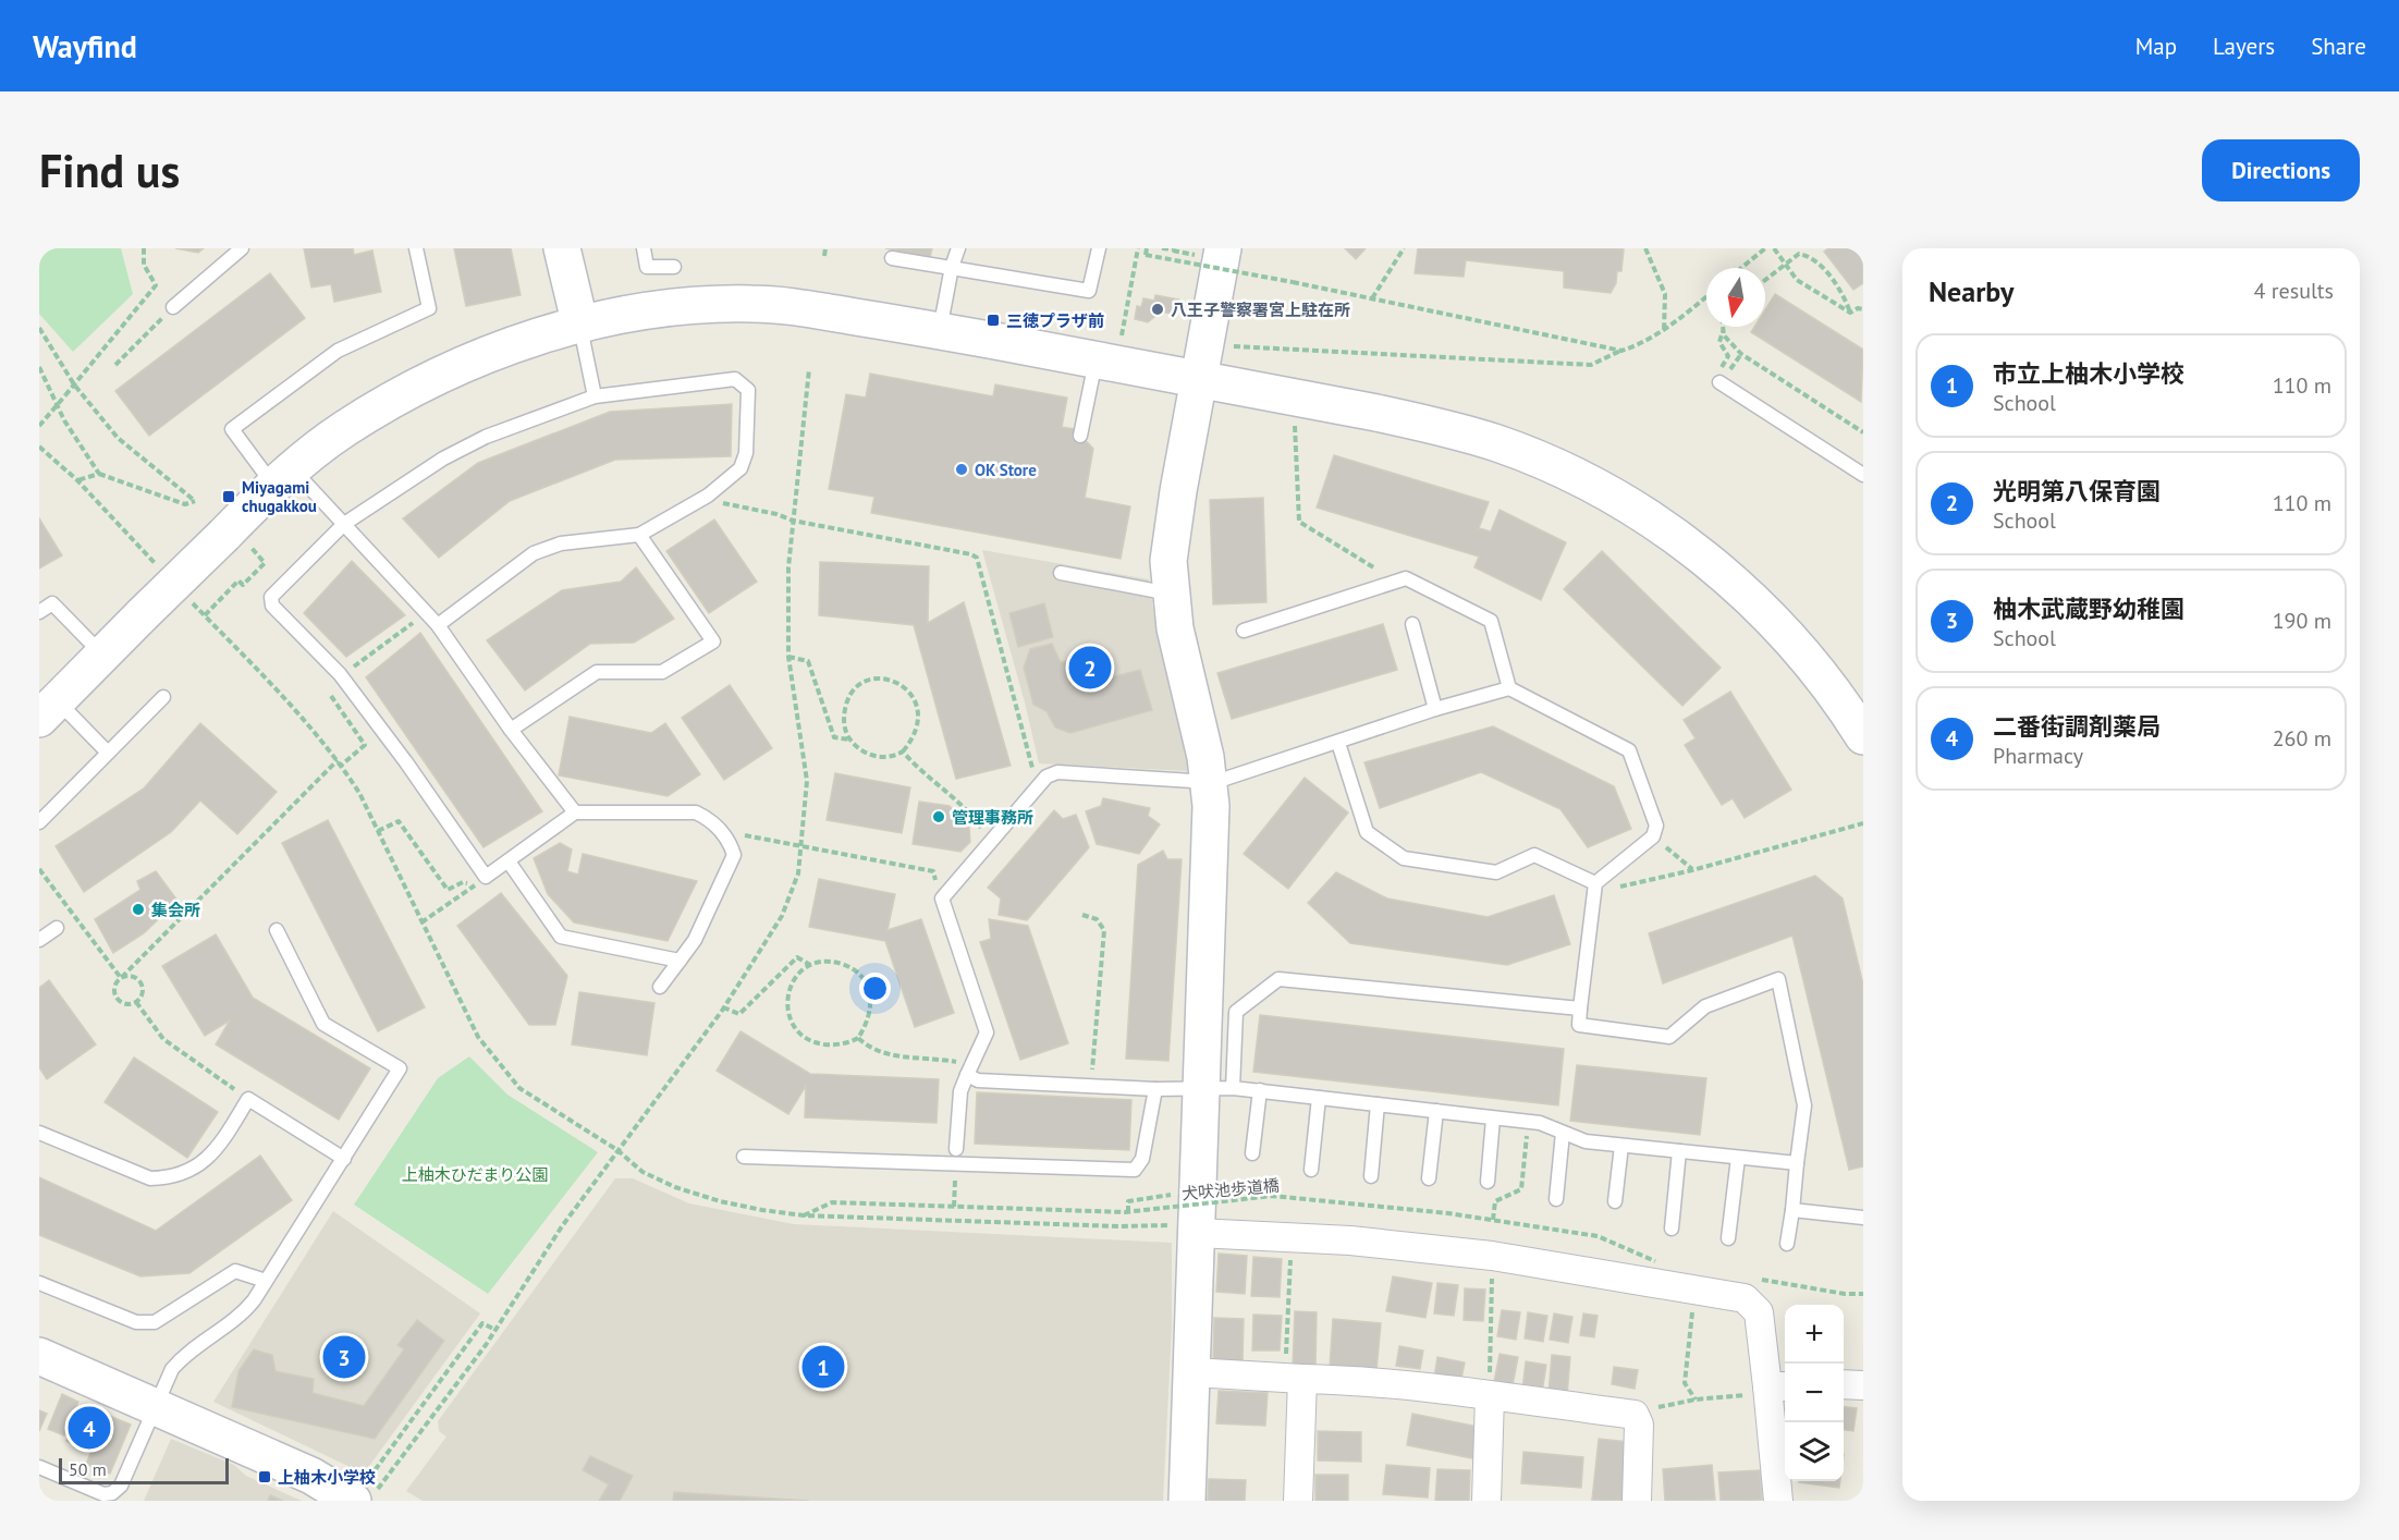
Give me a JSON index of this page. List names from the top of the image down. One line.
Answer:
{"streets":{"path":["犬吠池歩道橋"]},"parks":["上柚木ひだまり公園"],"places":{"other":["八王子警察署宮上駐在所","OK Store","管理事務所","集会所"],"transit":["三徳プラザ前","Miyagami chugakkou","上柚木小学校"]},"scale_bar":"50 m","north":"bottom","page":{"header":"Wayfind","nav":["Map","Layers","Share"],"buttons":"Directions","title":"Find us","heading":["Nearby","4 results"],"list":[{"mark":"1","name":"市立上柚木小学校","note":"School","value":"110 m"},{"mark":"2","name":"光明第八保育園","note":"School","value":"110 m"},{"mark":"3","name":"柚木武蔵野幼稚園","note":"School","value":"190 m"},{"mark":"4","name":"二番街調剤薬局","note":"Pharmacy","value":"260 m"}],"pins":["2","3","1","4"],"map_buttons":["+","−"],"scale":"50 m"}}
